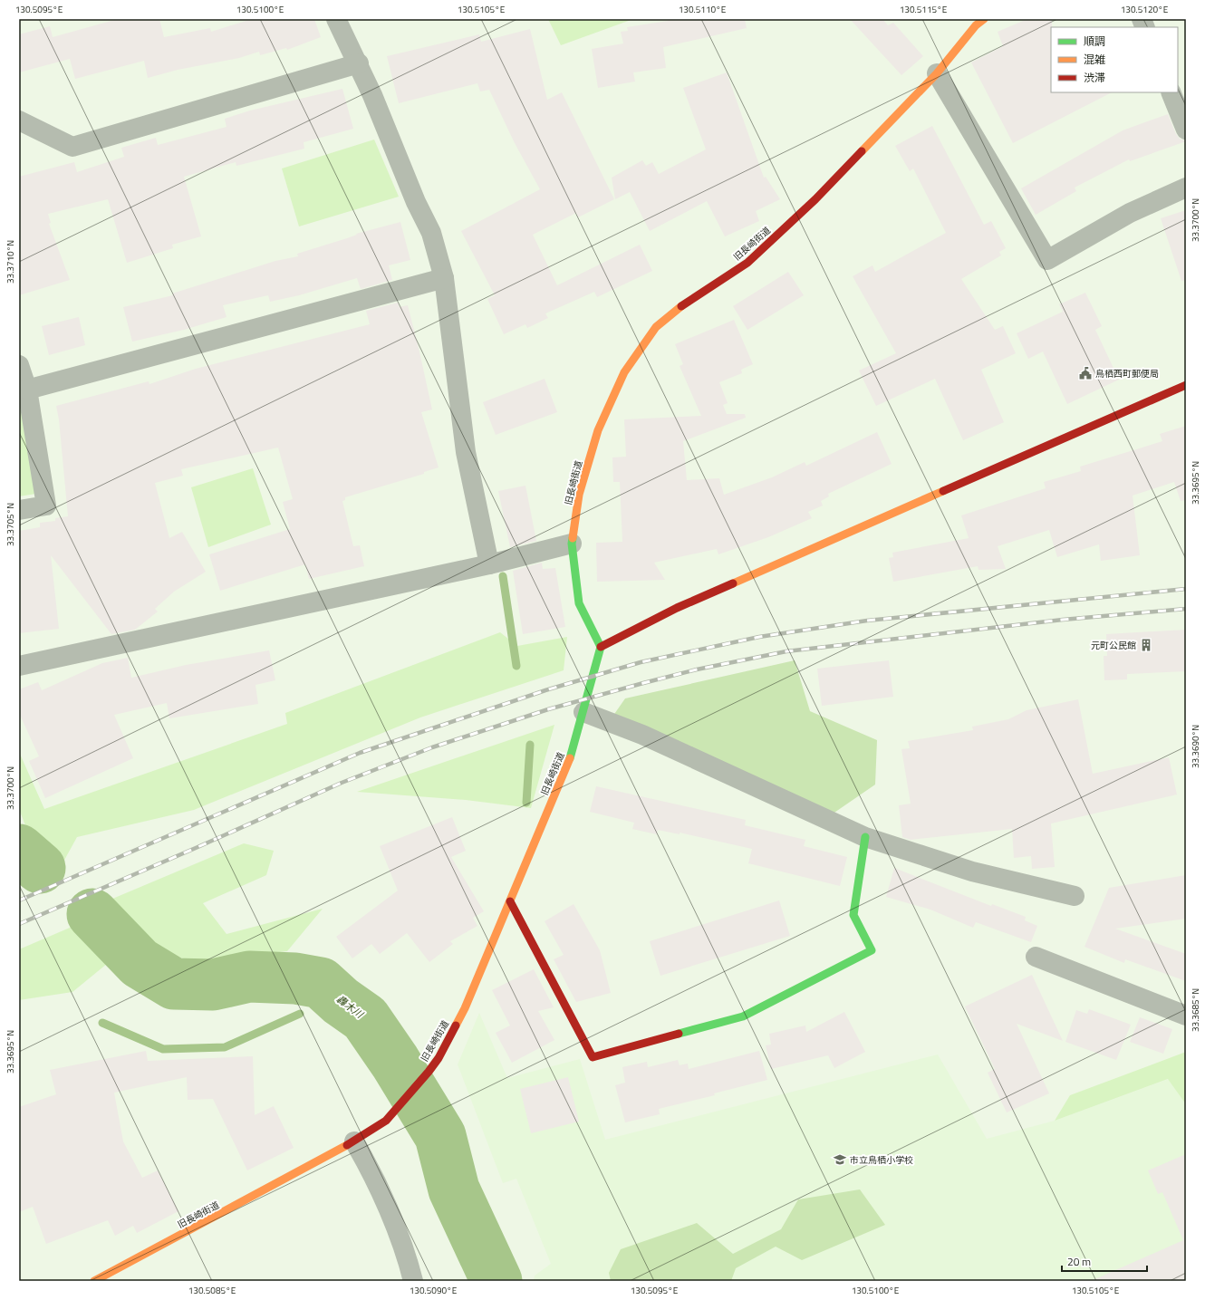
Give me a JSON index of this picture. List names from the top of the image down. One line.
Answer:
{"streets":{"street":["旧長崎街道"]},"water":["轟木川"],"places":{"public building":["鳥栖西町郵便局"],"building":["元町公民館"],"school or university":["市立鳥栖小学校"]},"legend":["順調","混雑","渋滞"],"scale_bar":"20 m","coordinates":["130.5095°E","130.5100°E","130.5105°E","130.5110°E","130.5115°E","130.5120°E","33.3700°N","33.3710°N","33.3695°N","33.3705°N","33.3690°N","33.3685°N","130.5085°E","130.5090°E"]}
